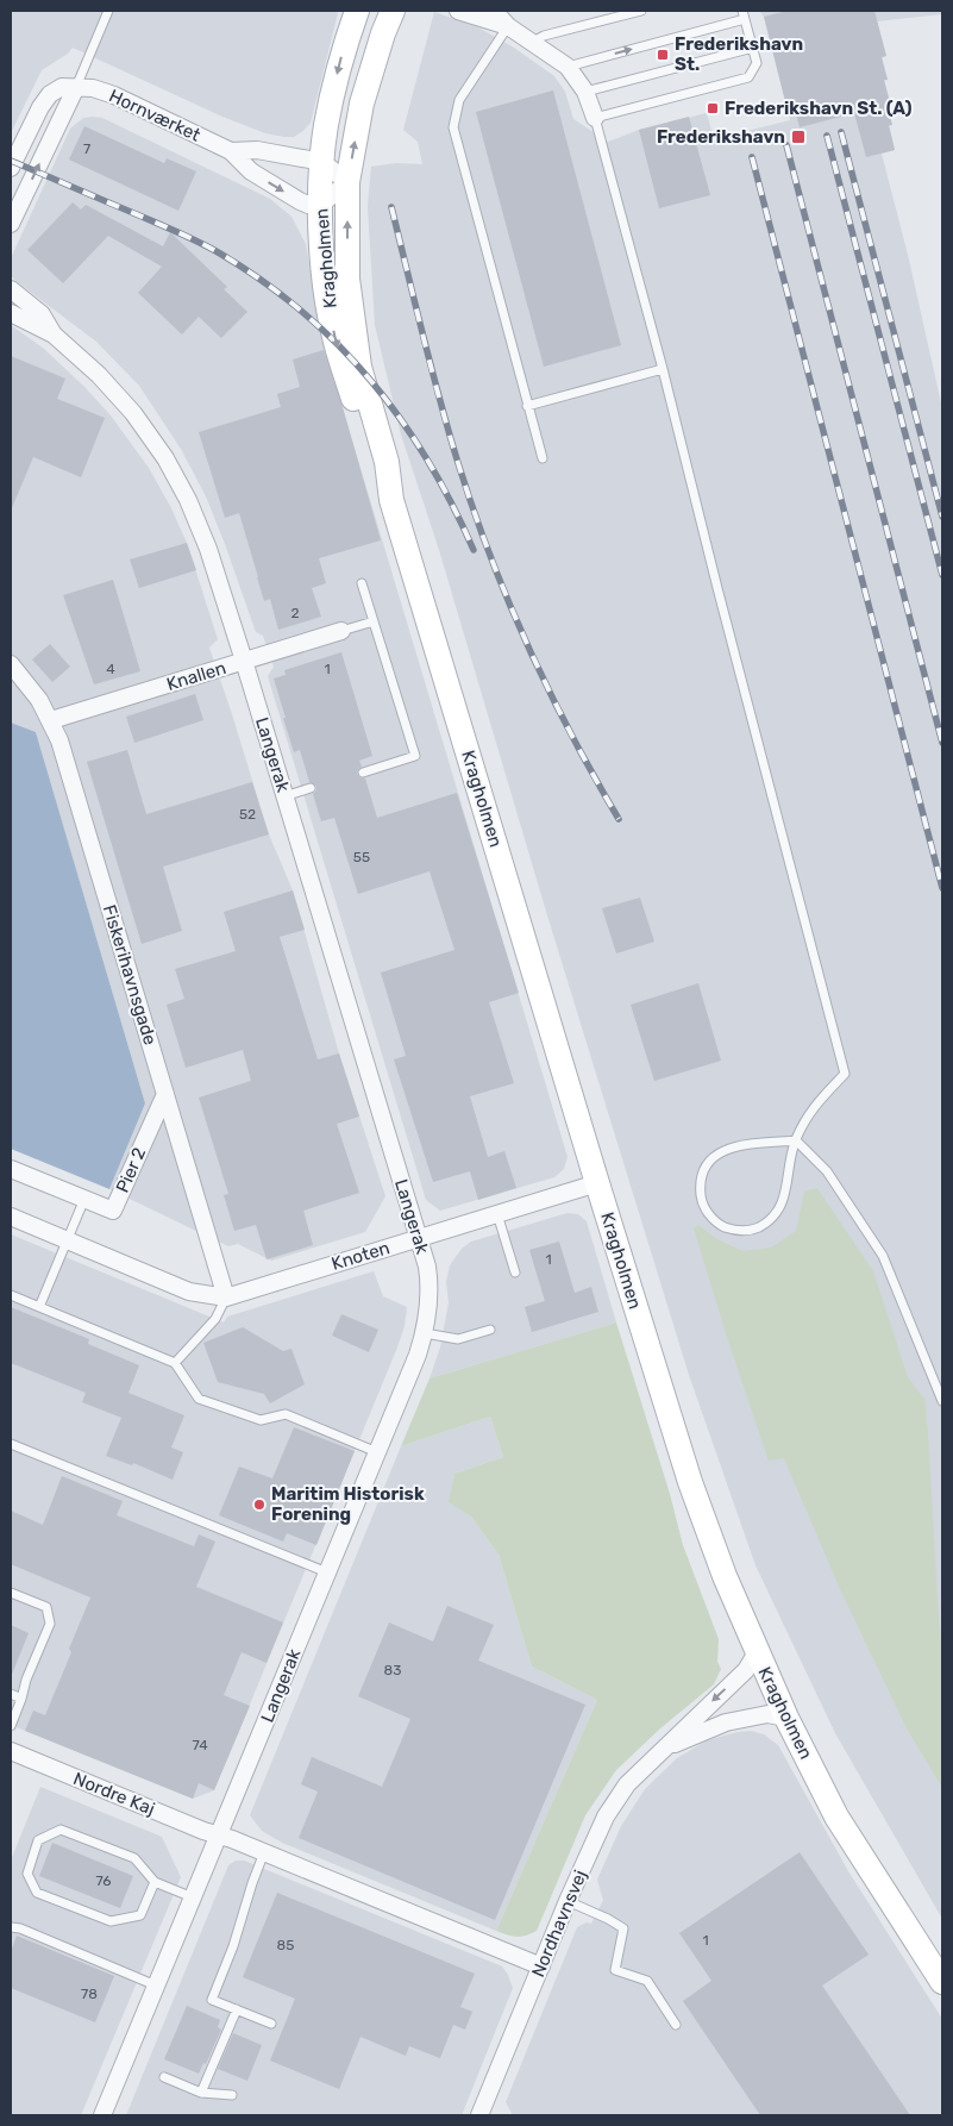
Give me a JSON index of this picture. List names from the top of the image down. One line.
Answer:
{"streets":{"street":["Hornværket","Kragholmen","Knallen","Langerak","Fiskerihavnsgade","Pier 2","Knoten","Nordre Kaj","Nordhavnsvej"]},"crossings":[["Hornværket","Kragholmen"],["Kragholmen","Knoten"],["Kragholmen","Nordhavnsvej"],["Knallen","Langerak"],["Knallen","Fiskerihavnsgade"],["Langerak","Knoten"],["Langerak","Nordre Kaj"],["Fiskerihavnsgade","Pier 2"],["Fiskerihavnsgade","Knoten"],["Nordre Kaj","Nordhavnsvej"]],"places":{"transit":["Frederikshavn St.","Frederikshavn St. (A)","Frederikshavn"],"other":["Maritim Historisk Forening"]},"house_numbers":["7","2","4","1","52","55","1","83","74","76","1","85","78"]}
